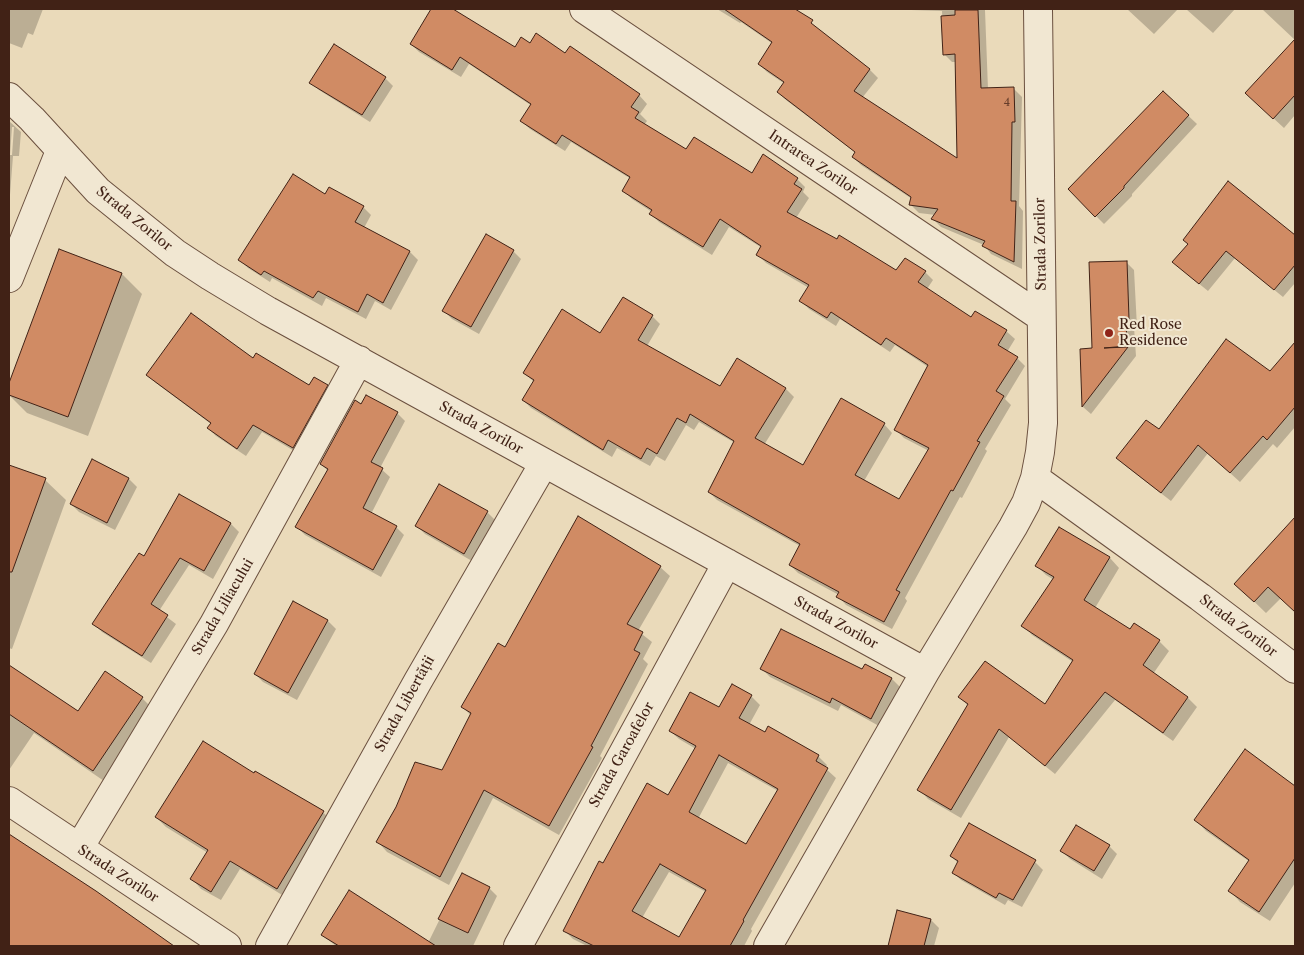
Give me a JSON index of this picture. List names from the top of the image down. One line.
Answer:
{"streets":{"street":["Intrarea Zorilor","Strada Zorilor","Strada Liliacului","Strada Libertății","Strada Garoafelor"]},"crossings":[["Intrarea Zorilor","Strada Zorilor"],["Strada Zorilor","Strada Liliacului"],["Strada Zorilor","Strada Libertății"],["Strada Zorilor","Strada Garoafelor"]],"places":["Red Rose Residence"],"house_numbers":["4"]}
